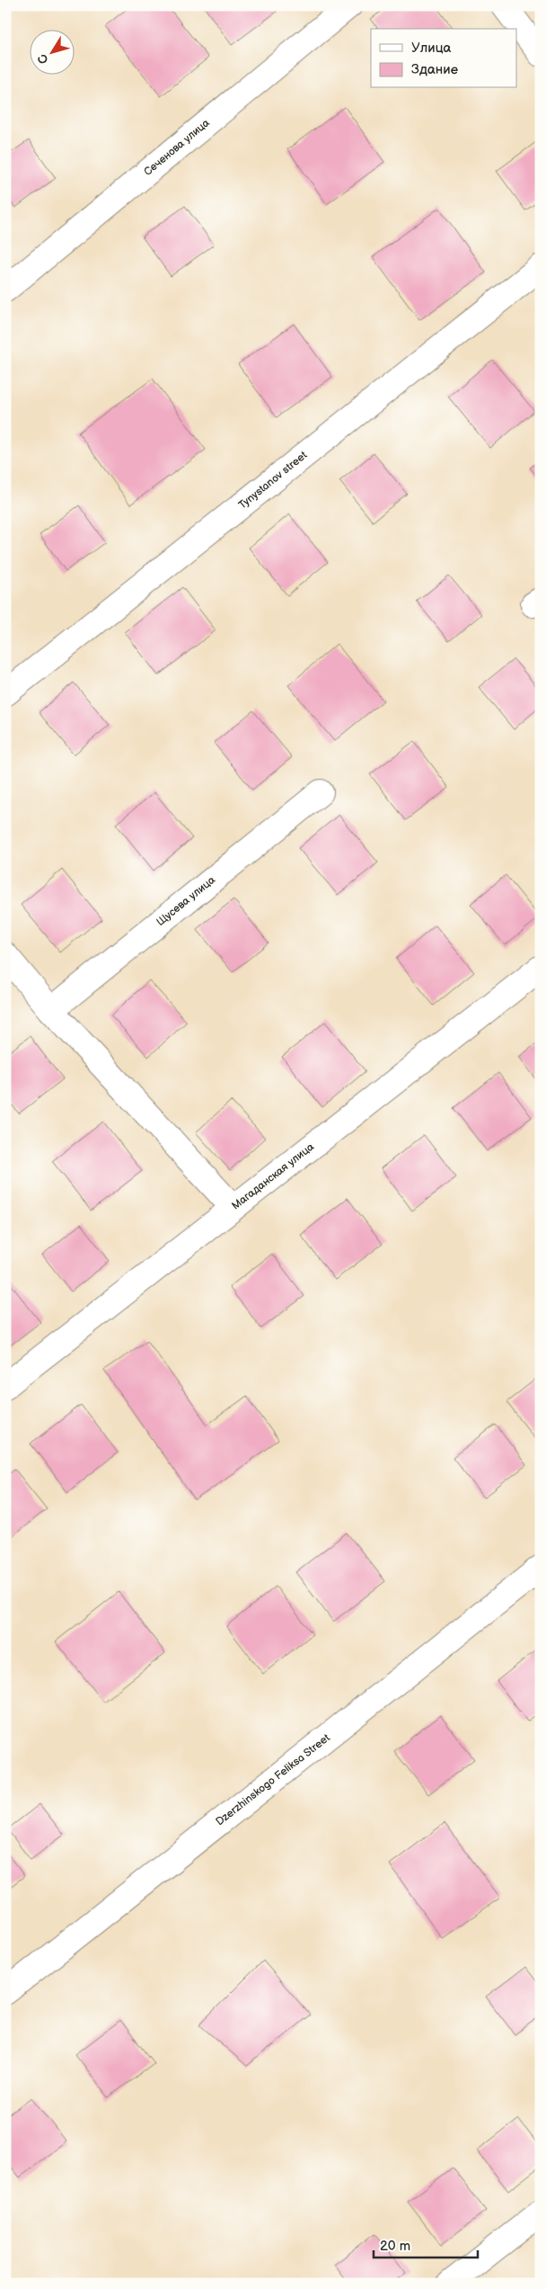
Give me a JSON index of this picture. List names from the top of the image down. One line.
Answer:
{"streets":{"street":["Сеченова улица","Tynystanov street","Щусева улица","Магаданская улица","Dzerzhinskogo Feliksa Street"]},"legend":["Улица","Здание"],"scale_bar":"20 m","north":"bottom left"}
